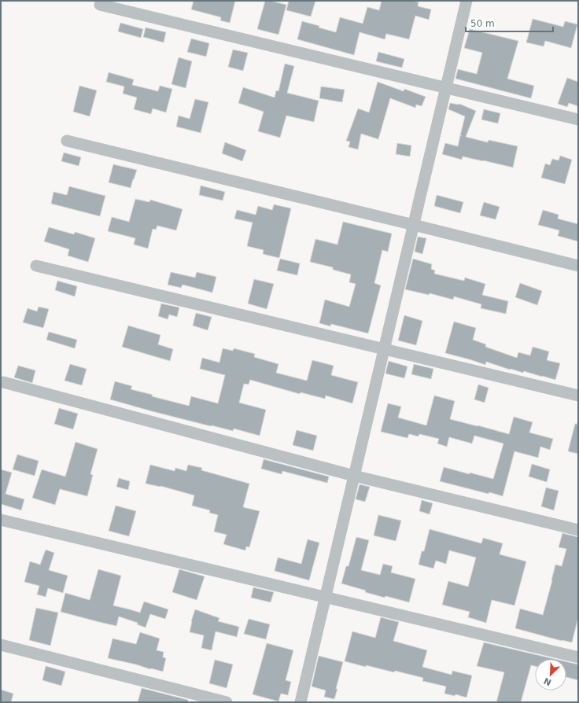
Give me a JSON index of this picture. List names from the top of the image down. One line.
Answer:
{"scale_bar":"50 m","north":"bottom left"}
